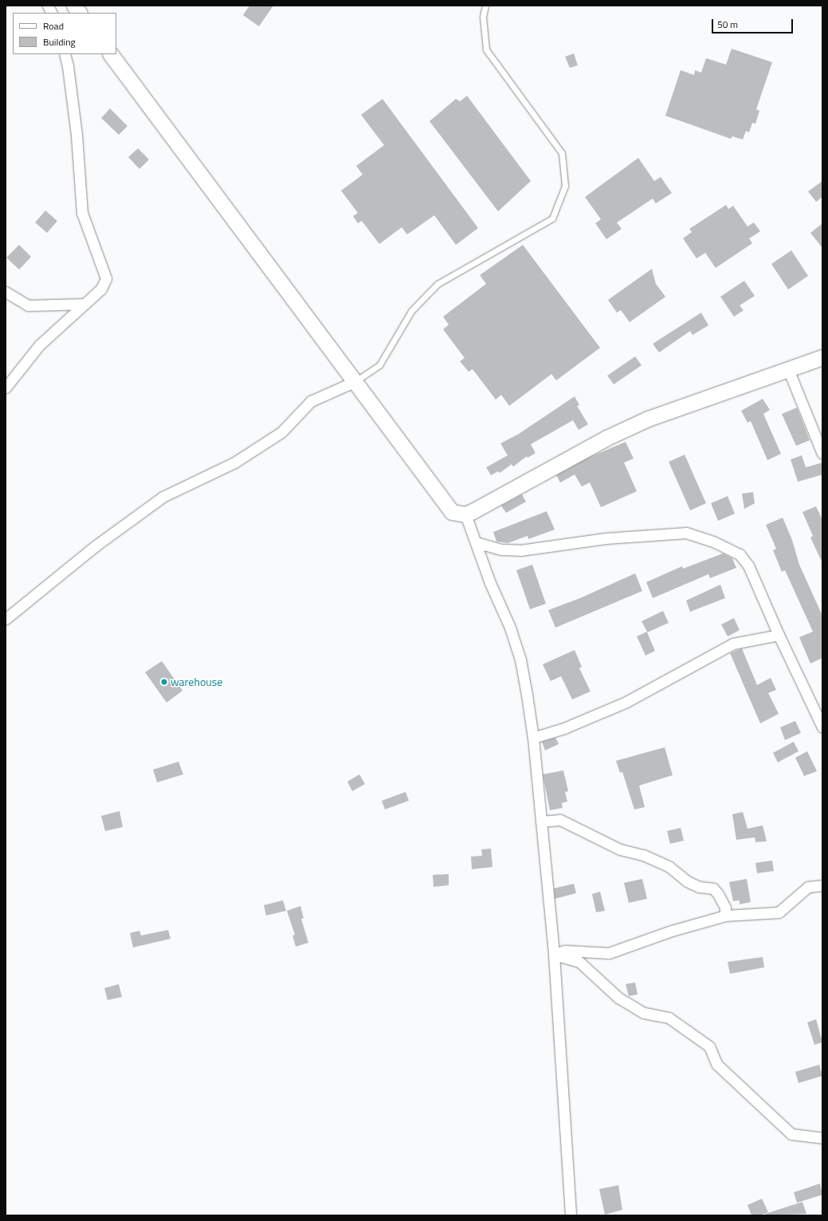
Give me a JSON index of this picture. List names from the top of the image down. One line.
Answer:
{"places":["warehouse"],"legend":["Road","Building"],"scale_bar":"50 m"}
